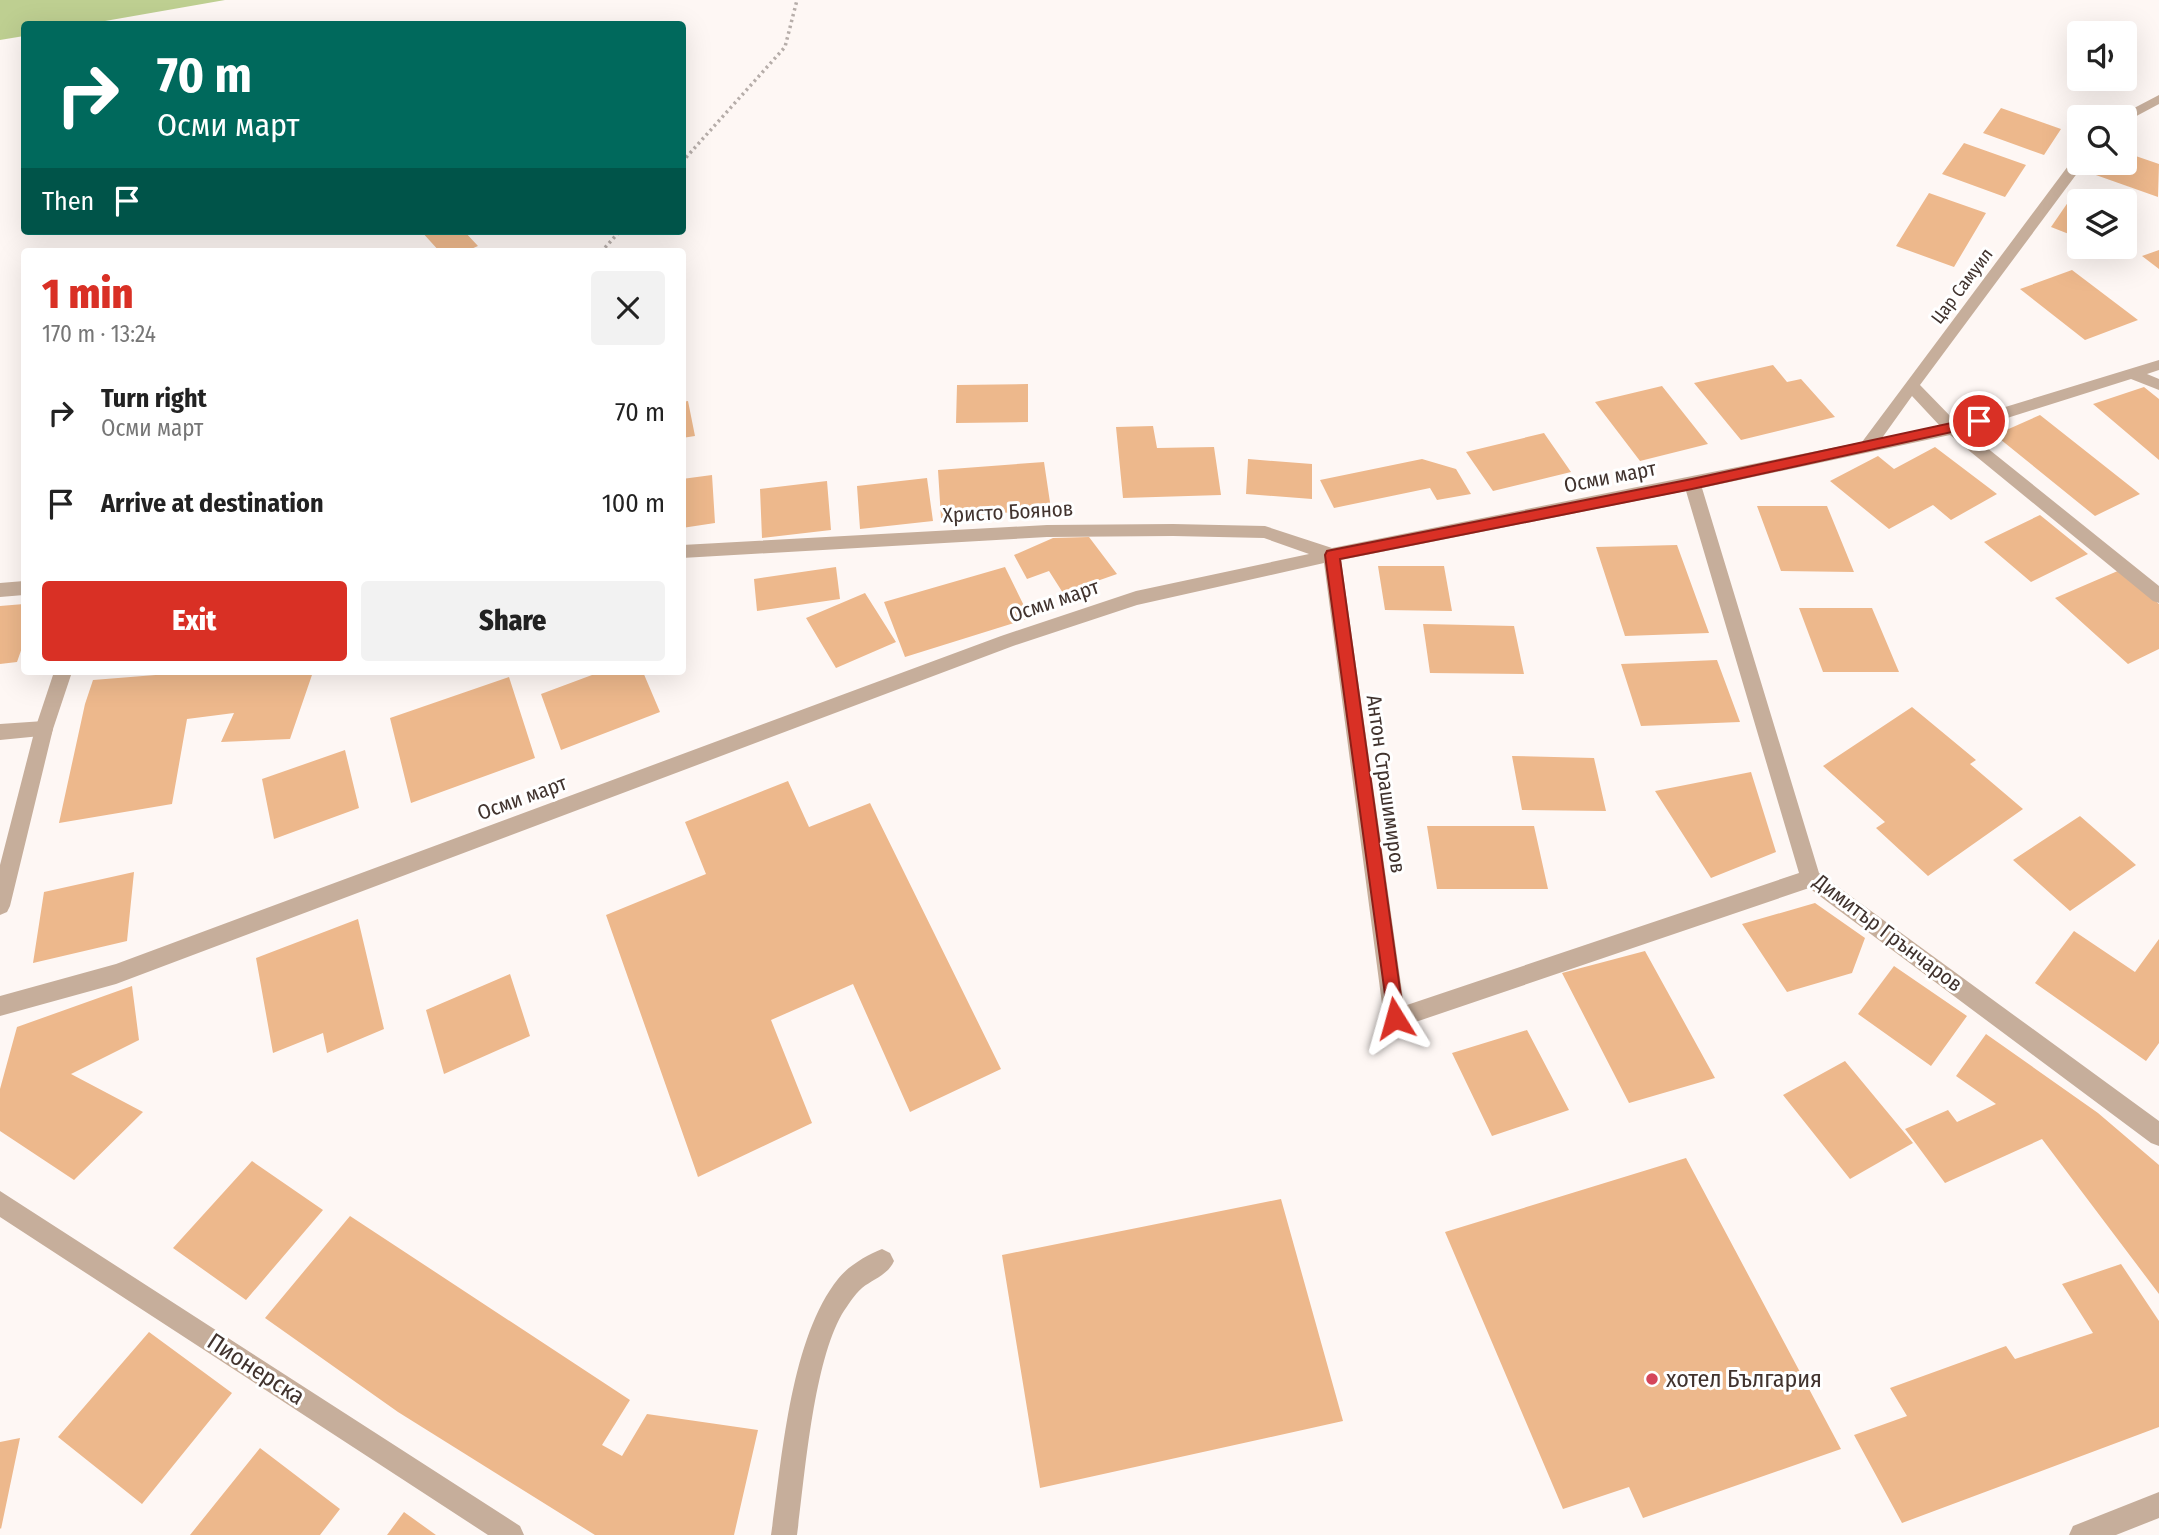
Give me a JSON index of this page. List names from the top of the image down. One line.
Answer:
{"streets":{"street":["Цар Самуил","Осми март","Христо Боянов","Антон Страшимиров","Димитър Грънчаров","Пионерска"]},"crossings":[["Цар Самуил","Осми март"],["Осми март","Христо Боянов"],["Осми март","Антон Страшимиров"],["Осми март","Димитър Грънчаров"],["Христо Боянов","Антон Страшимиров"],["Антон Страшимиров","Димитър Грънчаров"]],"places":["хотел България"],"page":{"turn":["70 m","Осми март"],"then":"Then","heading":["1 min","170 m · 13:24"],"list":[{"name":"Turn right","note":"Осми март","value":"70 m"},{"name":"Arrive at destination","value":"100 m"}],"buttons":["Exit","Share"]}}
